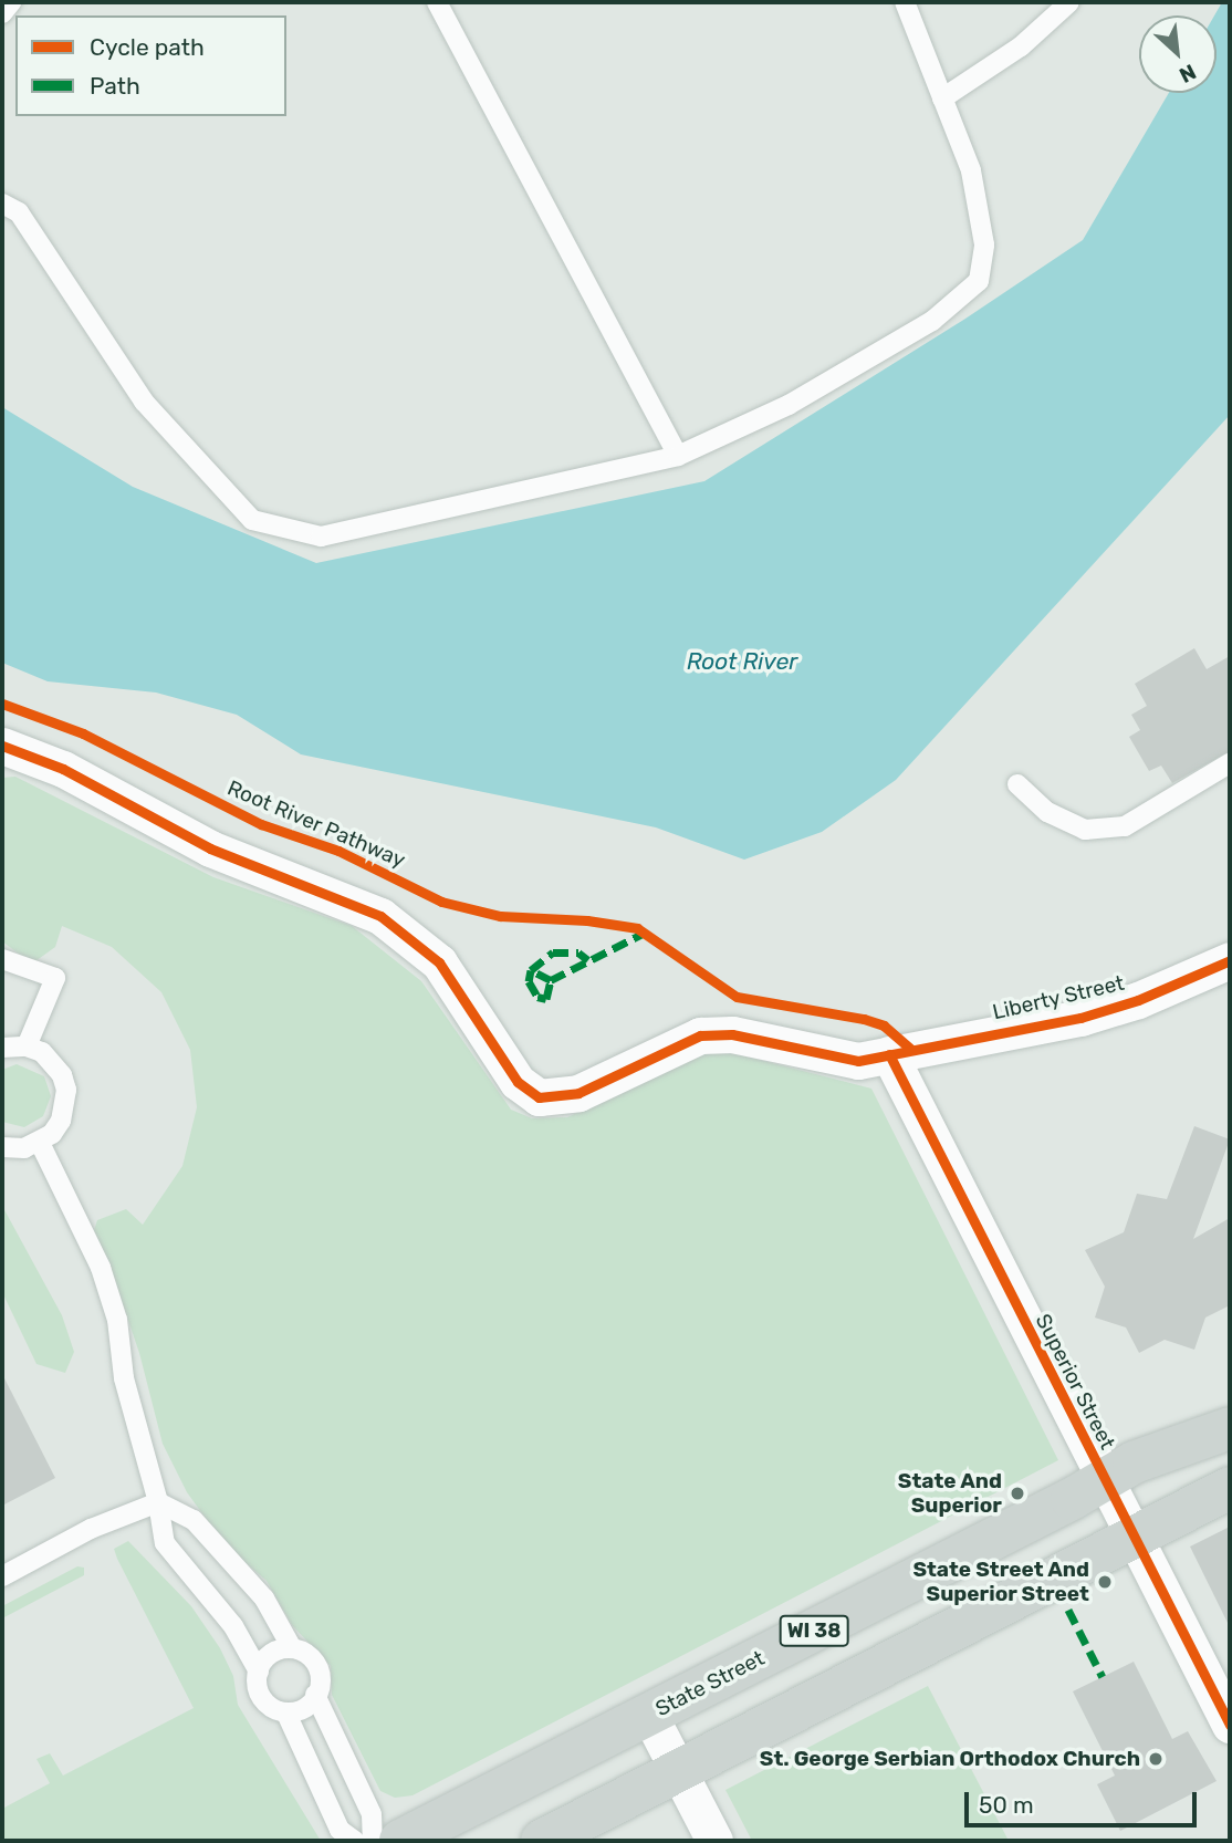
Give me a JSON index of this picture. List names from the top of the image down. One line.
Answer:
{"streets":{"main road":["WI 38","State Street"],"street":["Liberty Street","Superior Street"],"cycle path":["Root River Pathway"]},"crossings":[["Liberty Street","Superior Street"],["Superior Street","State Street"]],"water":["Root River"],"places":["State And Superior","State Street And Superior Street","St. George Serbian Orthodox Church"],"legend":["Cycle path","Path"],"scale_bar":"50 m","north":"bottom right"}
